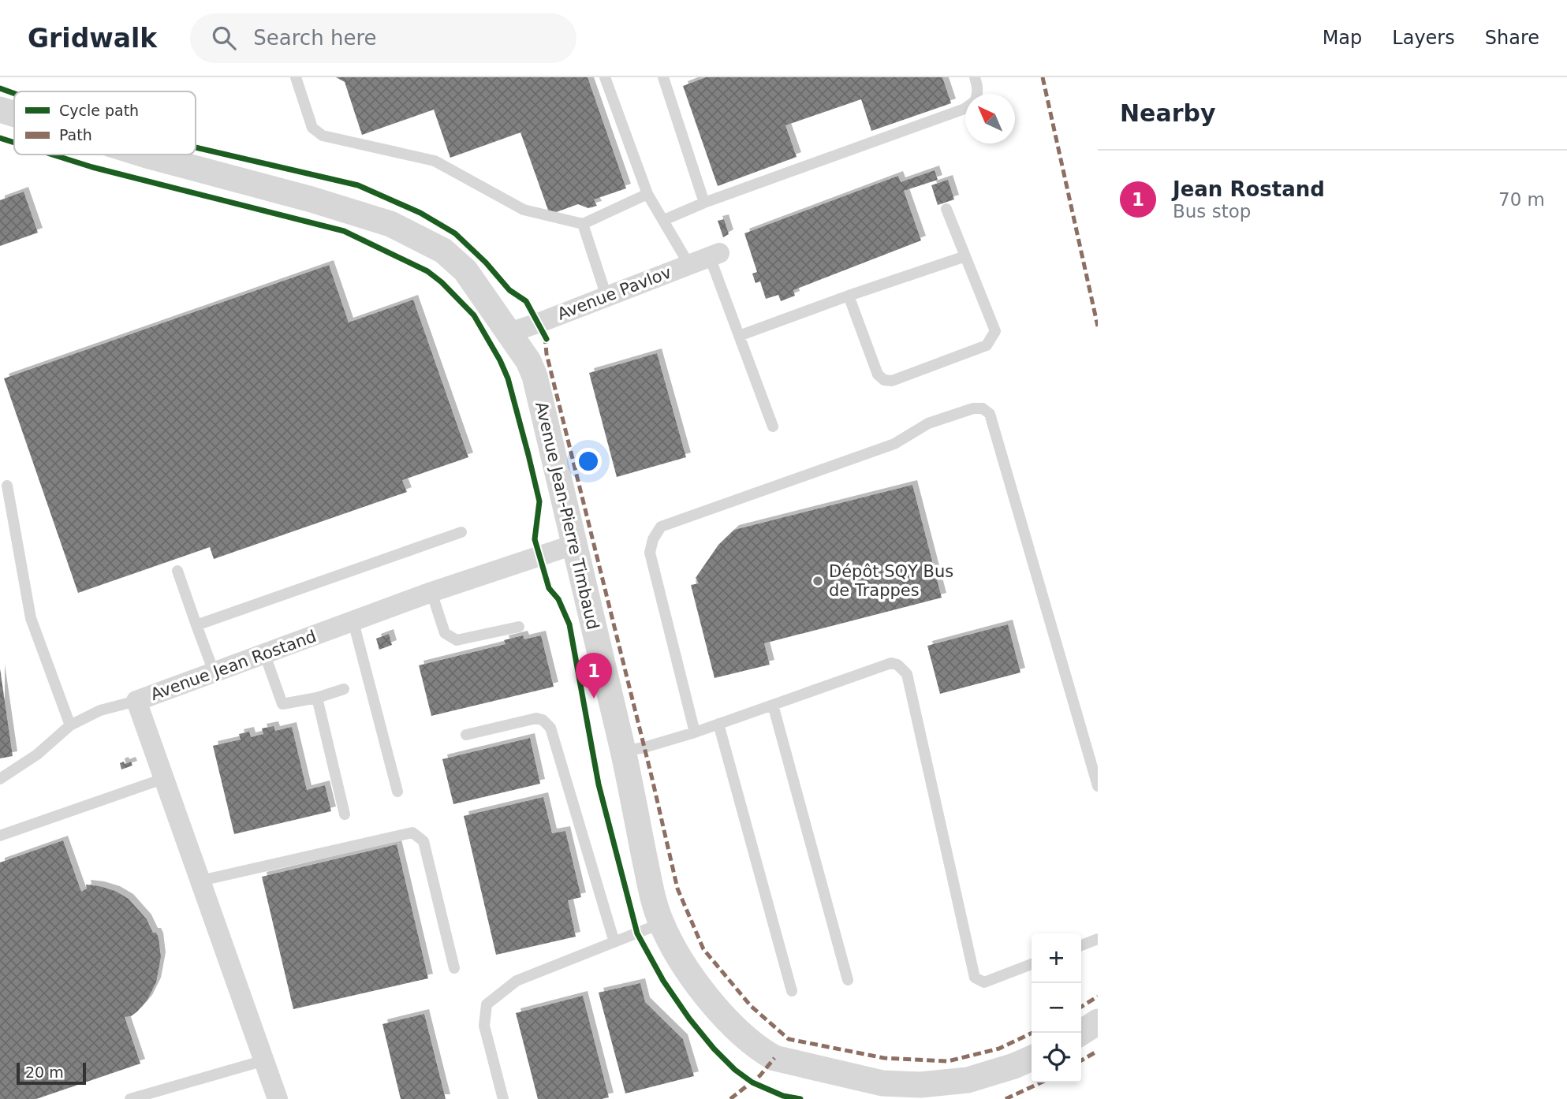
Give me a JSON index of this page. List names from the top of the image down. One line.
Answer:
{"streets":{"street":["Avenue Pavlov","Avenue Jean-Pierre Timbaud","Avenue Jean Rostand"]},"crossings":[["Avenue Pavlov","Avenue Jean-Pierre Timbaud"],["Avenue Jean-Pierre Timbaud","Avenue Jean Rostand"]],"places":["Dépôt SQY Bus de Trappes"],"legend":["Cycle path","Path"],"scale_bar":"20 m","north":"top left","page":{"header":"Gridwalk","search":"Search here","nav":["Map","Layers","Share"],"heading":"Nearby","list":[{"mark":"1","name":"Jean Rostand","note":"Bus stop","value":"70 m"}],"pins":"1","map_buttons":["+","−"],"scale":"20 m"}}
